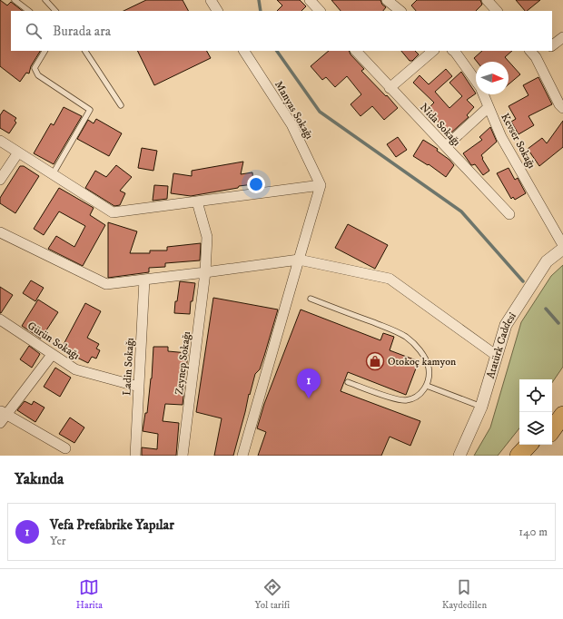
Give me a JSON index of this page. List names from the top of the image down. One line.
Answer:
{"streets":{"street":["Manyas Sokağı","Nida Sokağı","Kevser Sokağı","Gürün Sokağı","Atatürk Caddesi","Zeynep Sokağı","Ladin Sokağı"]},"crossings":[["Gürün Sokağı","Ladin Sokağı"]],"places":{"shop":["Otokoç kamyon"]},"north":"right","page":{"search":"Burada ara","pins":"1","heading":"Yakında","list":[{"mark":"1","name":"Vefa Prefabrike Yapılar","note":"Yer","value":"140 m"}],"nav":["Harita","Yol tarifi","Kaydedilen"]}}
